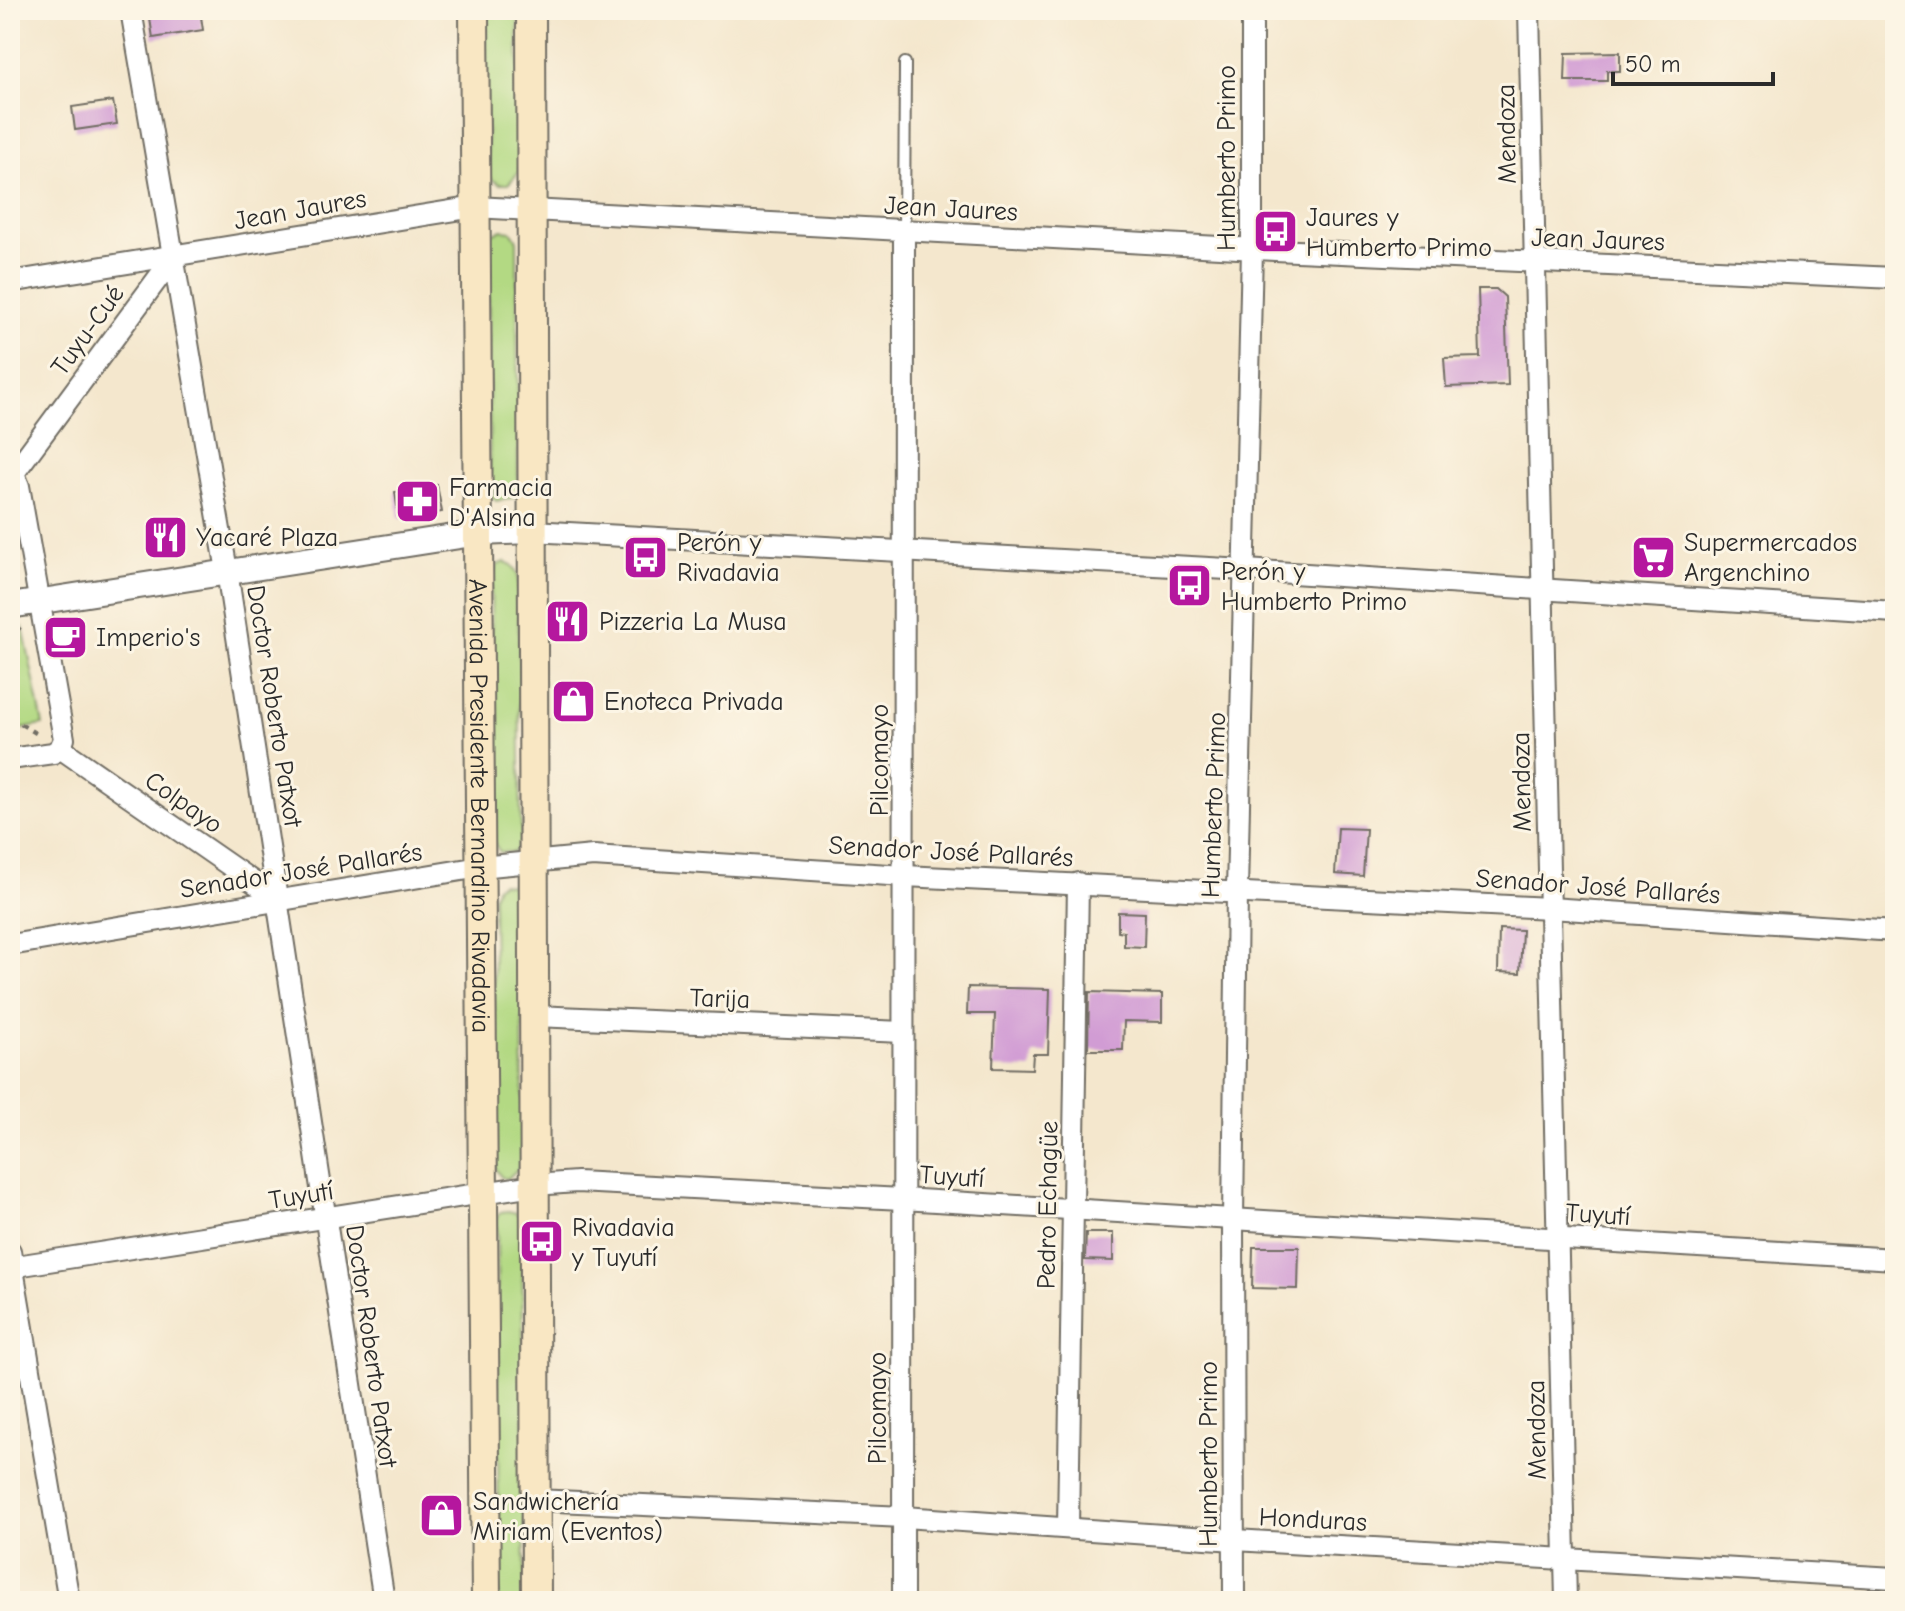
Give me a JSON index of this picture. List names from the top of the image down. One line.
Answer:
{"streets":{"main road":["Avenida Presidente Bernardino Rivadavia"],"street":["Mendoza","Humberto Primo","Jean Jaures","Tuyu-Cué","Doctor Roberto Patxot","Pilcomayo","Colpayo","Senador José Pallarés","Tarija","Tuyutí","Pedro Echagüe","Honduras"]},"crossings":[["Mendoza","Jean Jaures"],["Mendoza","Senador José Pallarés"],["Mendoza","Tuyutí"],["Mendoza","Honduras"],["Humberto Primo","Jean Jaures"],["Humberto Primo","Senador José Pallarés"],["Humberto Primo","Tuyutí"],["Humberto Primo","Honduras"],["Jean Jaures","Tuyu-Cué"],["Jean Jaures","Doctor Roberto Patxot"],["Jean Jaures","Pilcomayo"],["Jean Jaures","Avenida Presidente Bernardino Rivadavia"],["Tuyu-Cué","Doctor Roberto Patxot"],["Doctor Roberto Patxot","Colpayo"],["Doctor Roberto Patxot","Senador José Pallarés"],["Doctor Roberto Patxot","Tuyutí"],["Pilcomayo","Senador José Pallarés"],["Pilcomayo","Tarija"],["Pilcomayo","Tuyutí"],["Pilcomayo","Honduras"],["Colpayo","Senador José Pallarés"],["Avenida Presidente Bernardino Rivadavia","Senador José Pallarés"],["Avenida Presidente Bernardino Rivadavia","Tarija"],["Avenida Presidente Bernardino Rivadavia","Tuyutí"],["Avenida Presidente Bernardino Rivadavia","Honduras"],["Senador José Pallarés","Pedro Echagüe"],["Tuyutí","Pedro Echagüe"],["Pedro Echagüe","Honduras"]],"places":{"bus stop":["Jaures y Humberto Primo","Perón y Rivadavia","Perón y Humberto Primo","Rivadavia y Tuyutí"],"pharmacy":["Farmacia D'Alsina"],"restaurant":["Yacaré Plaza","Pizzeria La Musa"],"supermarket":["Supermercados Argenchino"],"cafe":["Imperio's"],"shop":["Enoteca Privada","Sandwichería Miriam (Eventos)"]},"scale_bar":"50 m"}
